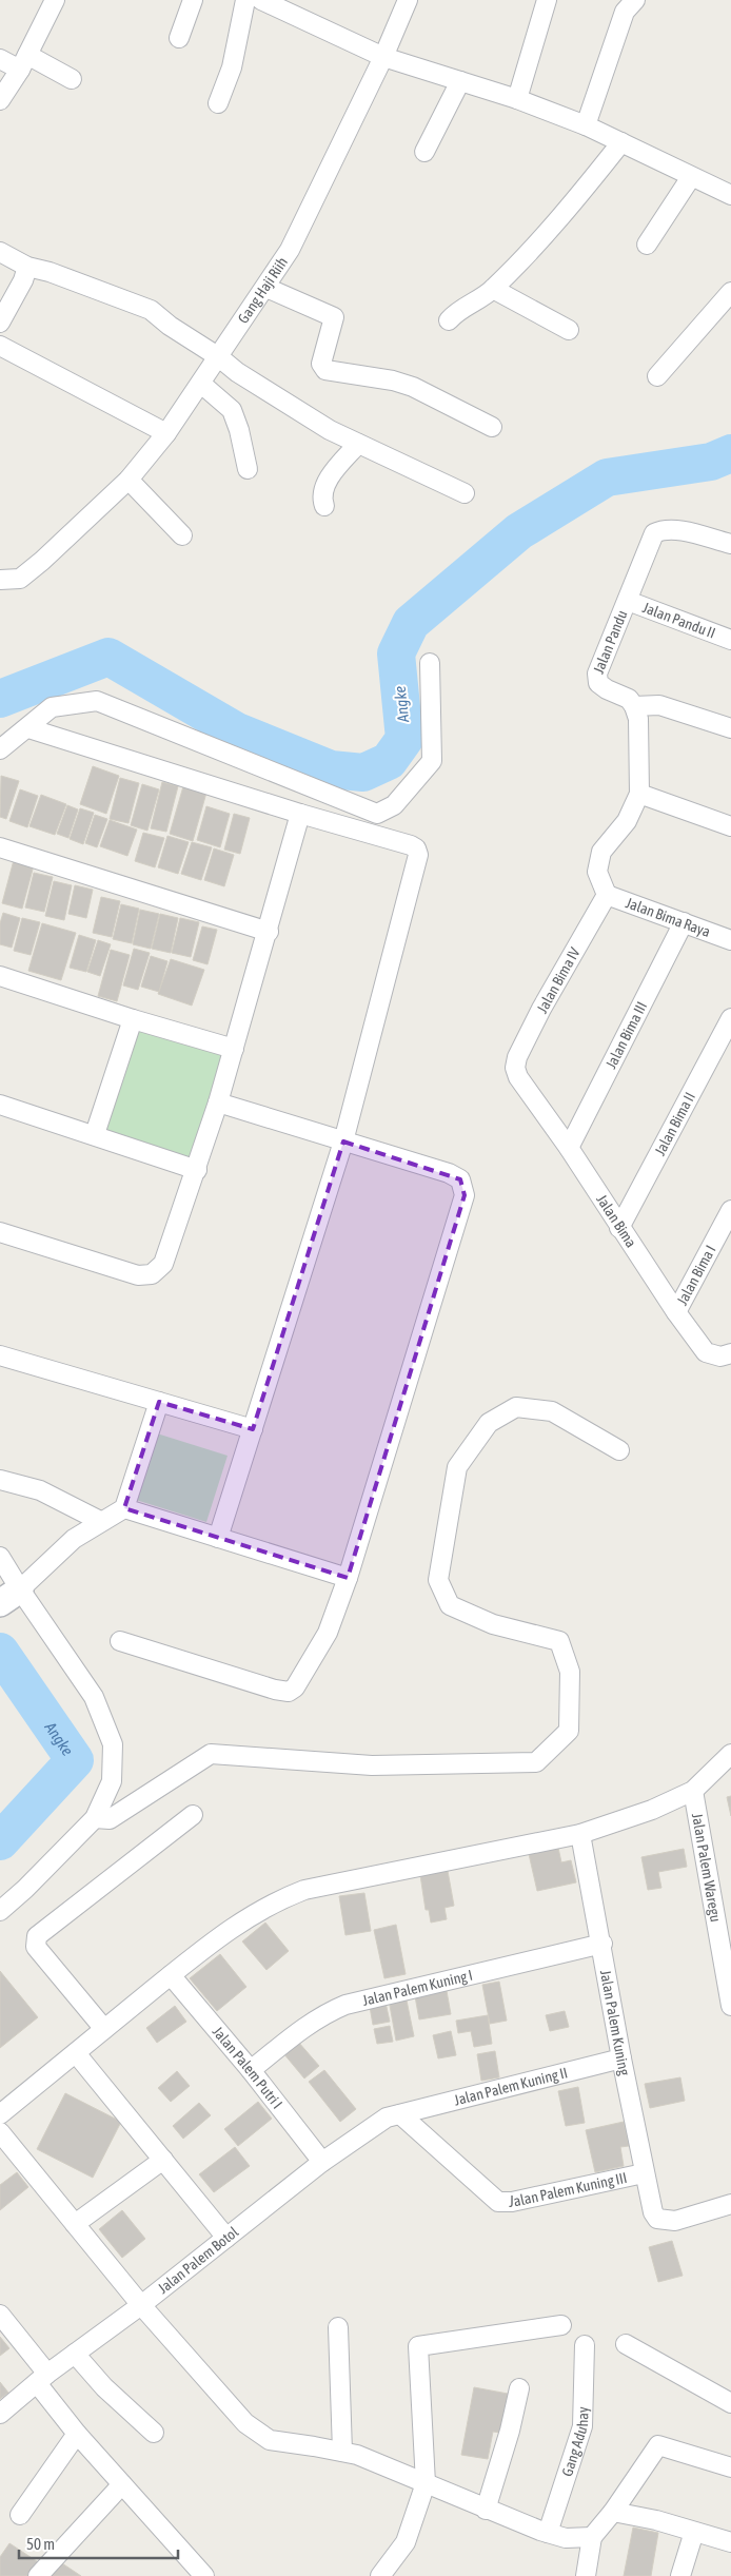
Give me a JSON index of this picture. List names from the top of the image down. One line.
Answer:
{"streets":{"street":["Gang Haji Riih","Jalan Pandu II","Jalan Pandu","Jalan Bima Raya","Jalan Bima IV","Jalan Bima III","Jalan Bima II","Jalan Bima","Jalan Bima I","Jalan Palem Waregu","Jalan Palem Kuning I","Jalan Palem Kuning","Jalan Palem Putri I","Jalan Palem Kuning II","Jalan Palem Kuning III","Jalan Palem Botol","Gang Aduhay"]},"crossings":[["Jalan Pandu II","Jalan Pandu"],["Jalan Bima Raya","Jalan Bima IV"],["Jalan Bima Raya","Jalan Bima III"],["Jalan Bima IV","Jalan Bima"],["Jalan Bima III","Jalan Bima"],["Jalan Bima II","Jalan Bima"],["Jalan Bima","Jalan Bima I"],["Jalan Palem Kuning I","Jalan Palem Kuning"],["Jalan Palem Kuning I","Jalan Palem Putri I"],["Jalan Palem Kuning","Jalan Palem Kuning II"],["Jalan Palem Kuning","Jalan Palem Kuning III"],["Jalan Palem Putri I","Jalan Palem Botol"],["Jalan Palem Kuning II","Jalan Palem Kuning III"],["Jalan Palem Kuning II","Jalan Palem Botol"],["Jalan Palem Kuning III","Jalan Palem Botol"]],"water":["Angke"],"scale_bar":"50 m"}
